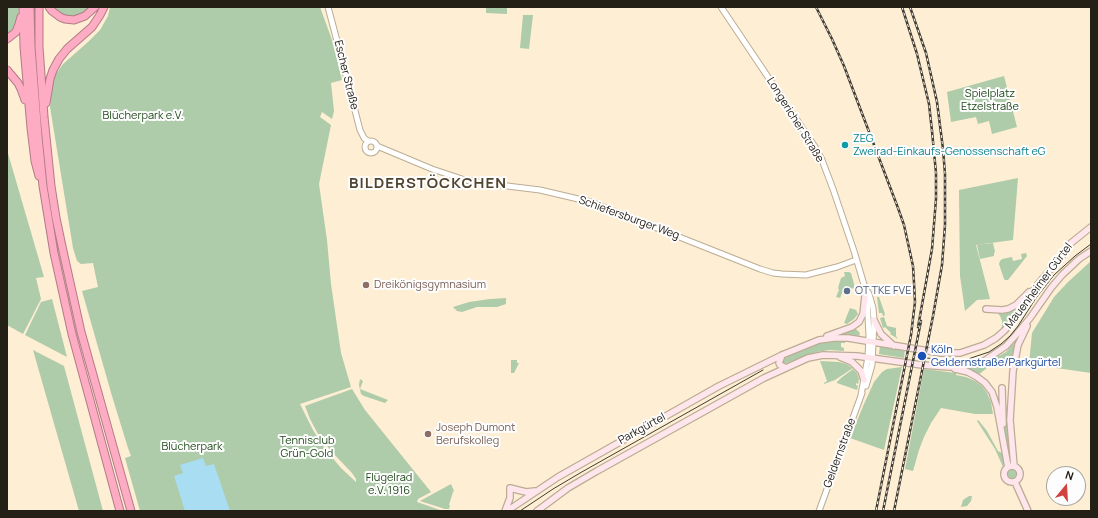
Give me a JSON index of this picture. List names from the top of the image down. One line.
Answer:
{"streets":{"main road":["Mauenheimer Gürtel","Parkgürtel"],"street":["Escher Straße","Longericher Straße","Schiefersburger Weg","Geldernstraße"]},"crossings":[["Escher Straße","Schiefersburger Weg"],["Longericher Straße","Schiefersburger Weg"],["Longericher Straße","Mauenheimer Gürtel"],["Longericher Straße","Parkgürtel"],["Longericher Straße","Geldernstraße"],["Mauenheimer Gürtel","Parkgürtel"],["Mauenheimer Gürtel","Geldernstraße"],["Parkgürtel","Geldernstraße"]],"districts":["BILDERSTÖCKCHEN"],"parks":["Spielplatz Etzelstraße","Blücherpark e.V.","Tennisclub Grün-Gold","Blücherpark","Flügelrad e.V. 1916"],"places":["ZEG Zweirad-Einkaufs-Genossenschaft eG","Dreikönigsgymnasium","OT TKE FVE","Köln Geldernstraße/Parkgürtel","Joseph Dumont Berufskolleg"],"north":"top"}
